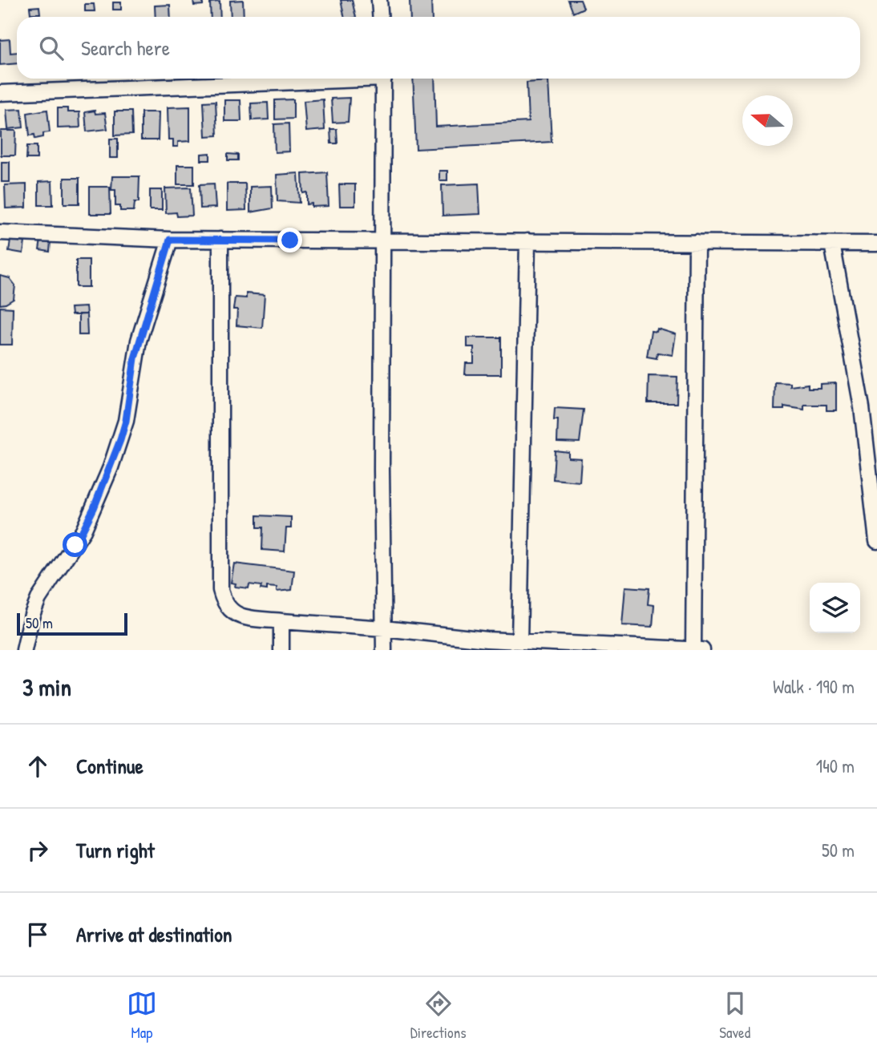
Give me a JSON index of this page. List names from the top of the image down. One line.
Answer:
{"scale_bar":"50 m","north":"left","page":{"search":"Search here","scale":"50 m","heading":["3 min","Walk · 190 m"],"list":[["Continue","140 m"],["Turn right","50 m"],"Arrive at destination"],"nav":["Map","Directions","Saved"]}}
